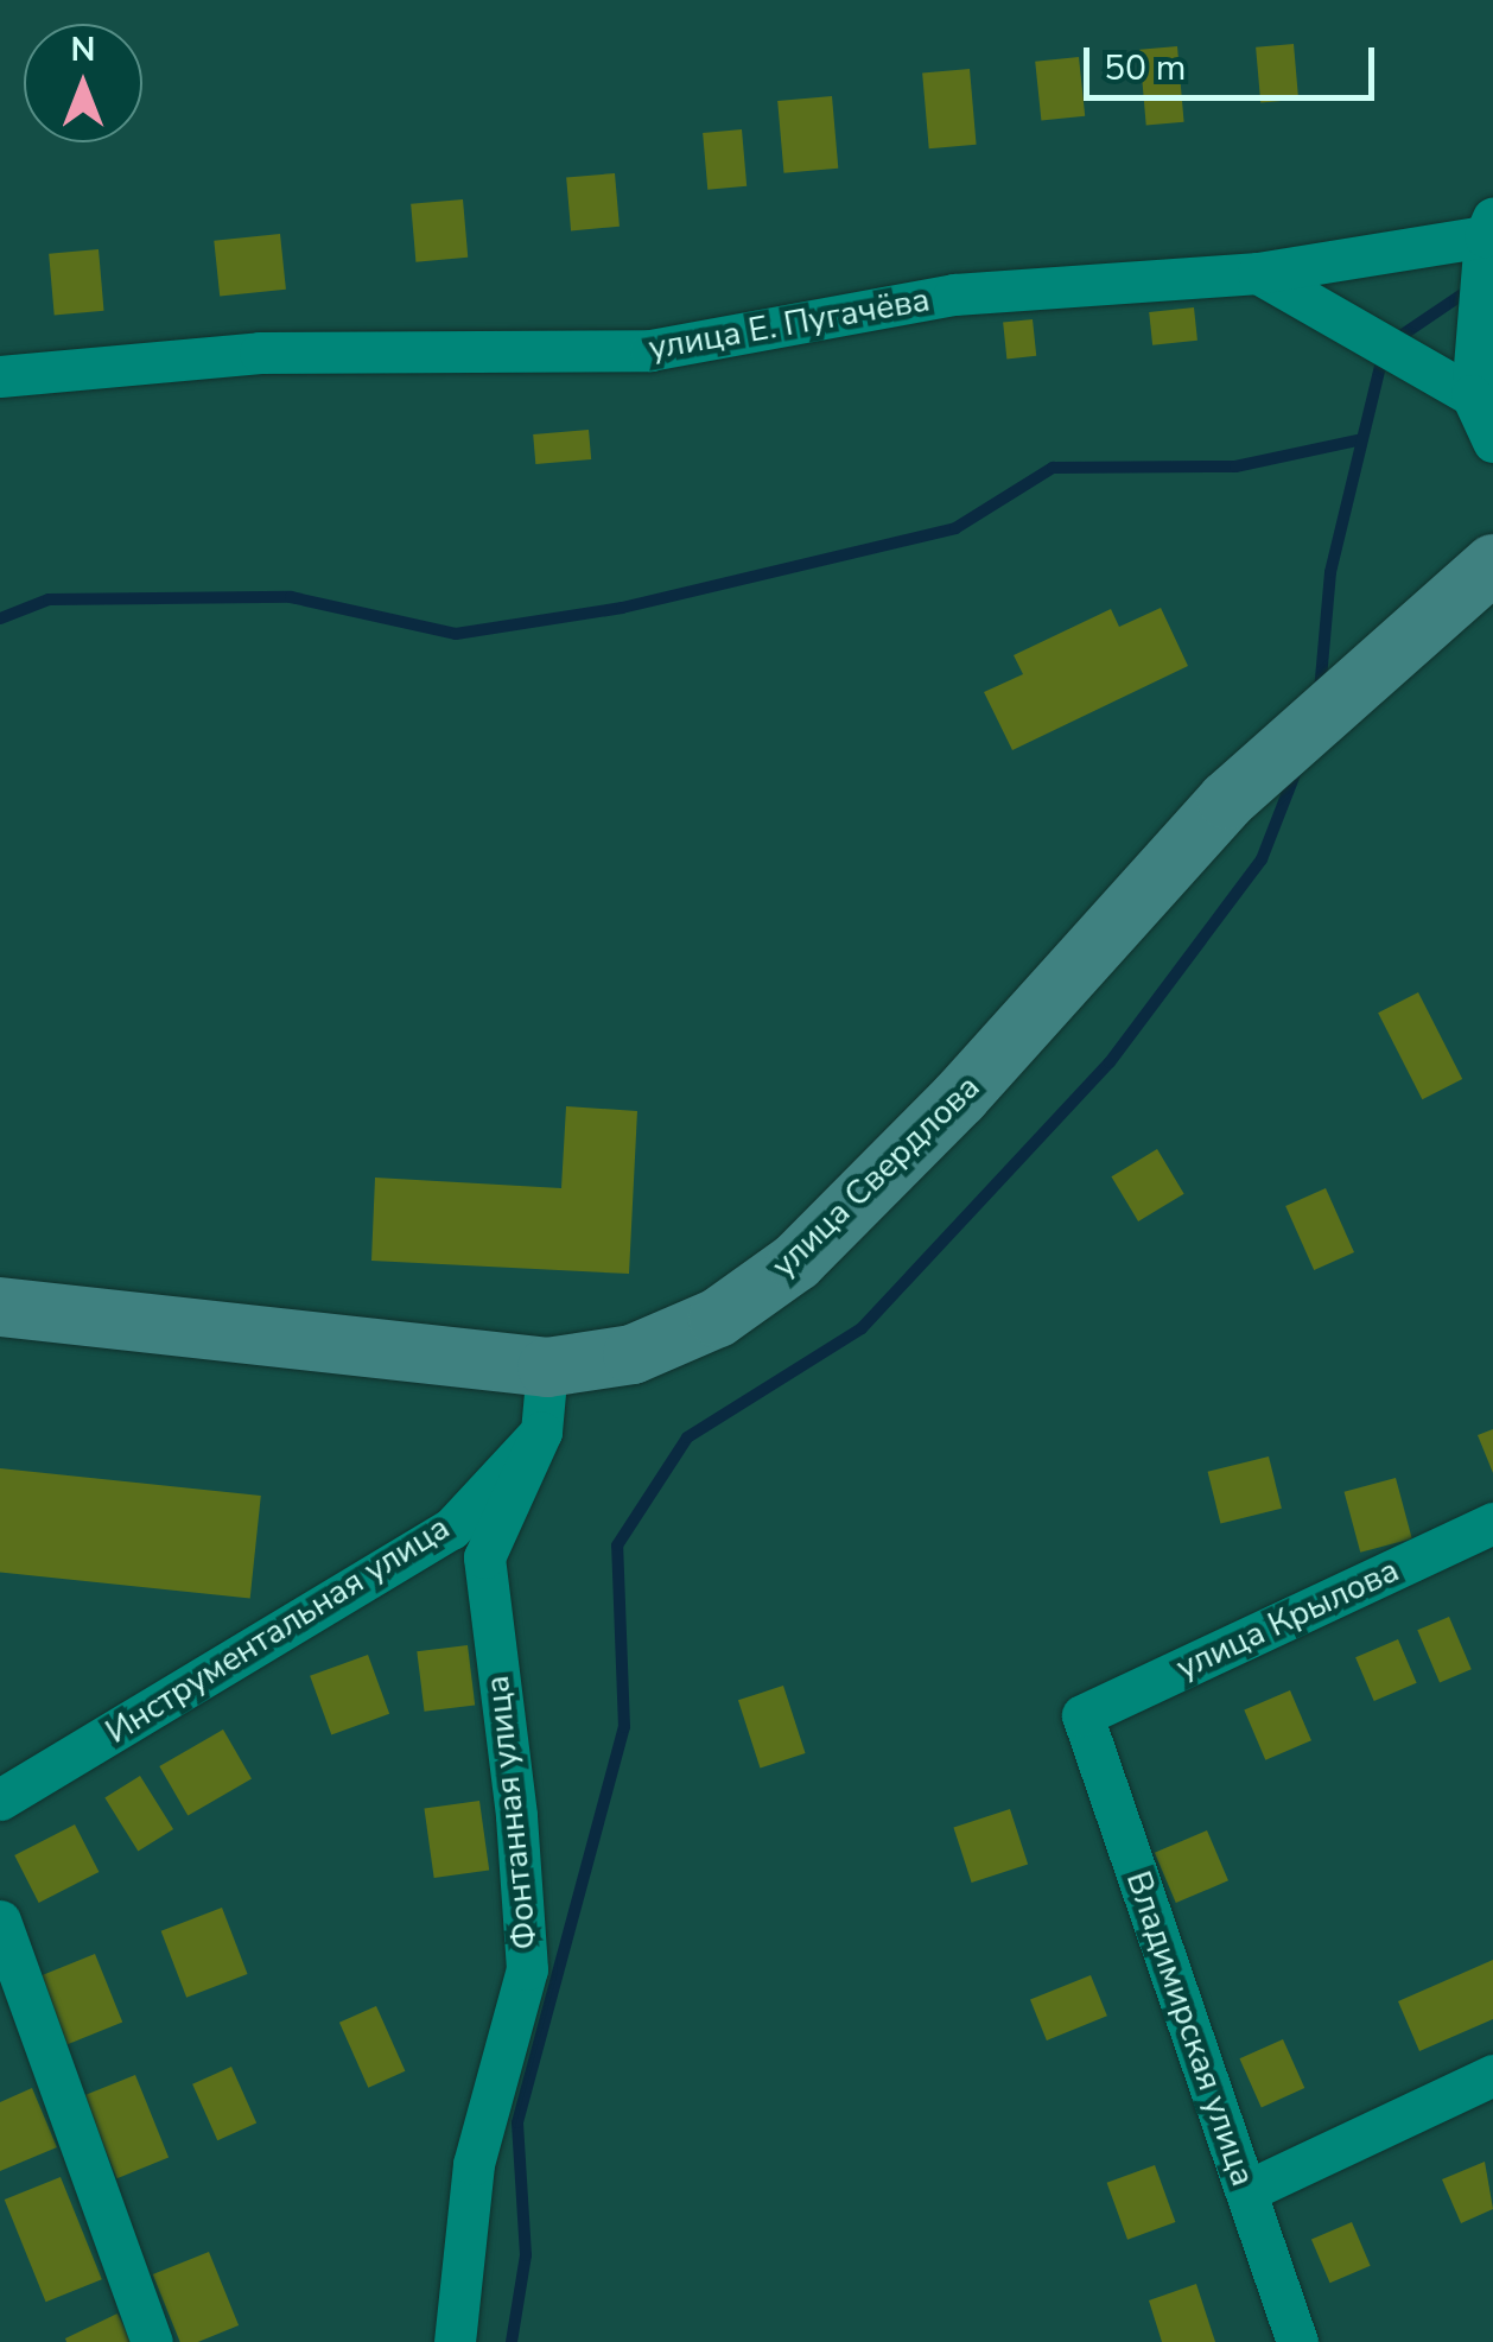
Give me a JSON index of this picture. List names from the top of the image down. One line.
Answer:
{"streets":{"main road":["улица Свердлова"],"street":["улица Е. Пугачёва","улица Крылова","Инструментальная улица","Фонтанная улица","Владимирская улица"]},"crossings":[["улица Крылова","Владимирская улица"],["Инструментальная улица","Фонтанная улица"]],"scale_bar":"50 m","north":"top"}
